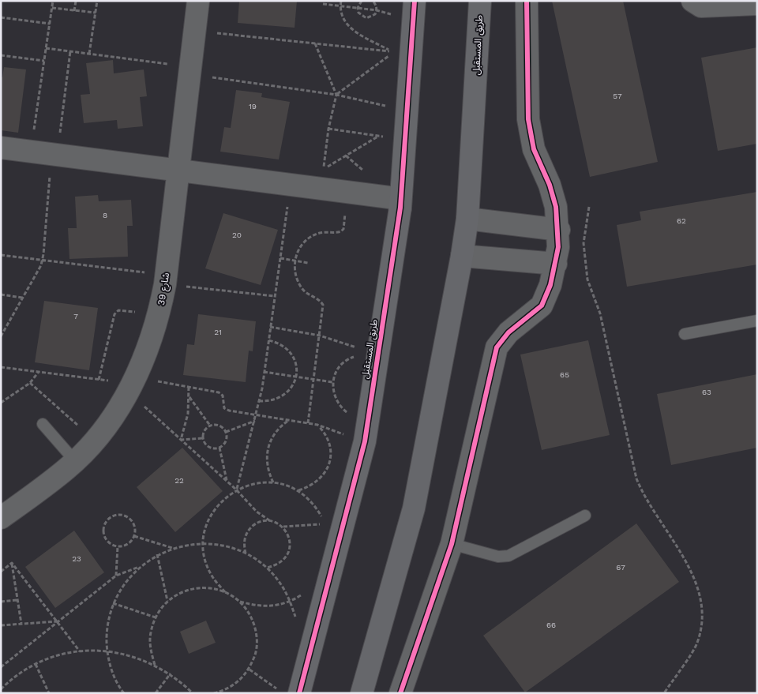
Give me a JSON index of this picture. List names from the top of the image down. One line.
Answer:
{"streets":{"street":["طريق المستقبل","شارع 39"]},"house_numbers":["57","19","8","62","20","7","21","65","63","22","23","67","66"]}
